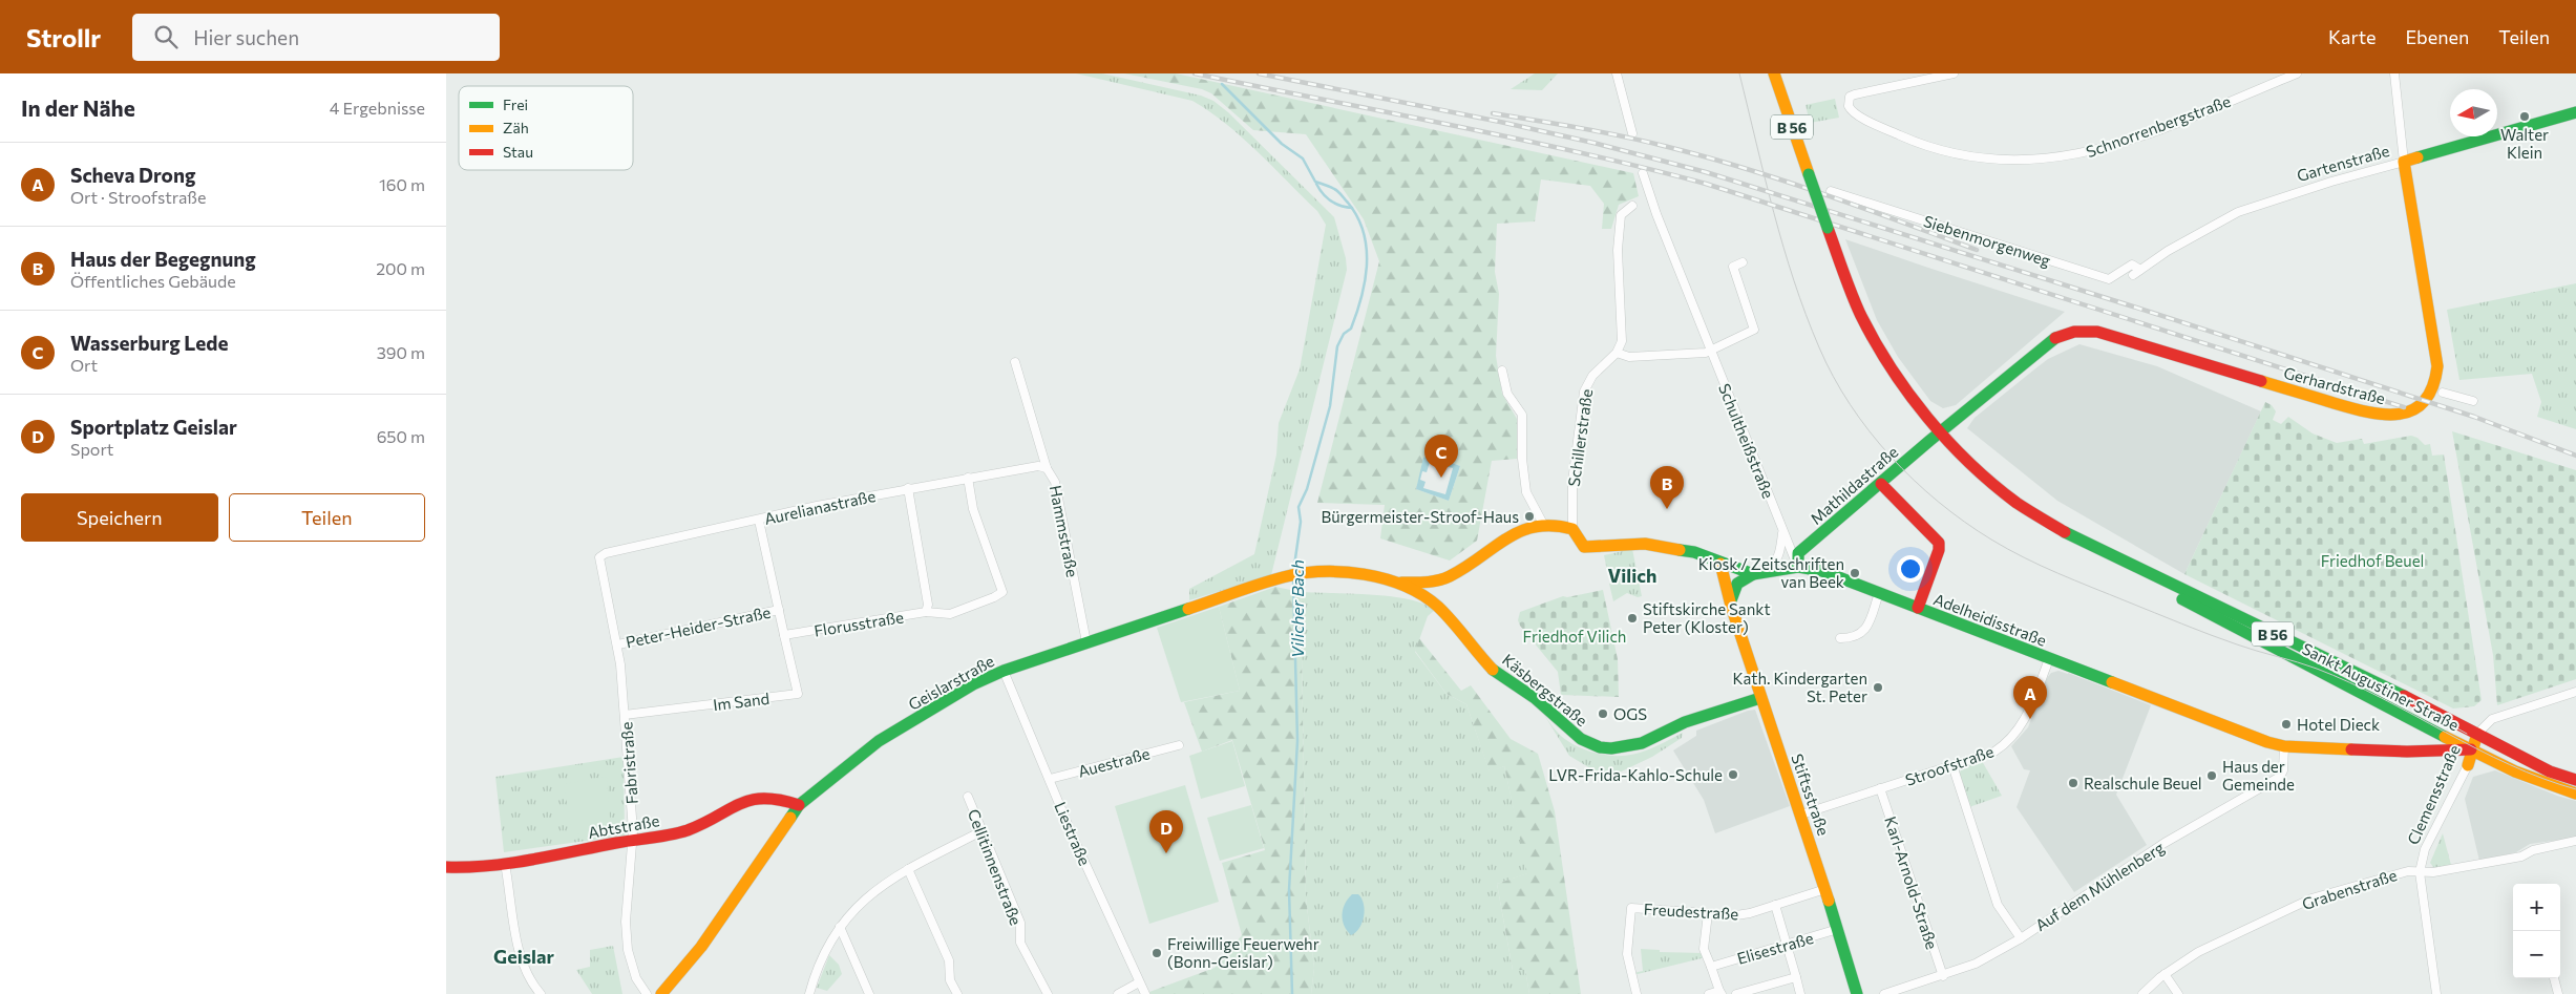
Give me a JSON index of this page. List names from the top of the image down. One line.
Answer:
{"streets":{"street":["Schnorrenbergstraße","B 56","Gartenstraße","Siebenmorgenweg","Gerhardstraße","Schillerstraße","Schultheißstraße","Mathildastraße","Aurelianastraße","Hammstraße","Adelheidisstraße","Florusstraße","Peter-Heider-Straße","Geislarstraße","Sankt Augustiner Straße","Käsbergstraße","Im Sand","Auestraße","Fabristraße","Stroofstraße","Stiftsstraße","Clemensstraße","Abtstraße","Liestraße","Cellitinnenstraße","Karl-Arnold-Straße","Auf dem Mühlenberg","Grabenstraße","Freudestraße","Elisestraße"]},"crossings":[["Gartenstraße","Siebenmorgenweg"],["Gartenstraße","Gerhardstraße"],["Gerhardstraße","Mathildastraße"],["Gerhardstraße","Sankt Augustiner Straße"],["Schillerstraße","Adelheidisstraße"],["Schultheißstraße","Mathildastraße"],["Schultheißstraße","Adelheidisstraße"],["Mathildastraße","Adelheidisstraße"],["Mathildastraße","Sankt Augustiner Straße"],["Aurelianastraße","Hammstraße"],["Aurelianastraße","Florusstraße"],["Aurelianastraße","Fabristraße"],["Hammstraße","Geislarstraße"],["Adelheidisstraße","Sankt Augustiner Straße"],["Adelheidisstraße","Stroofstraße"],["Adelheidisstraße","Stiftsstraße"],["Adelheidisstraße","Clemensstraße"],["Adelheidisstraße","Auf dem Mühlenberg"],["Florusstraße","Im Sand"],["Peter-Heider-Straße","Fabristraße"],["Geislarstraße","Käsbergstraße"],["Geislarstraße","Abtstraße"],["Geislarstraße","Liestraße"],["Sankt Augustiner Straße","Clemensstraße"],["Käsbergstraße","Stiftsstraße"],["Im Sand","Fabristraße"],["Auestraße","Liestraße"],["Fabristraße","Abtstraße"],["Stroofstraße","Stiftsstraße"],["Stroofstraße","Karl-Arnold-Straße"],["Stiftsstraße","Freudestraße"],["Stiftsstraße","Elisestraße"],["Clemensstraße","Grabenstraße"],["Karl-Arnold-Straße","Auf dem Mühlenberg"]],"districts":["Vilich","Geislar"],"water":["Vilicher Bach"],"parks":["Friedhof Beuel","Friedhof Vilich"],"places":["Walter Klein","Bürgermeister-Stroof-Haus","Kiosk / Zeitschriften van Beek","Stiftskirche Sankt Peter (Kloster)","Kath. Kindergarten St. Peter","OGS","Hotel Dieck","LVR-Frida-Kahlo-Schule","Haus der Gemeinde","Realschule Beuel","Freiwillige Feuerwehr (Bonn-Geislar)"],"legend":["Frei","Zäh","Stau"],"north":"left","page":{"header":"Strollr","search":"Hier suchen","nav":["Karte","Ebenen","Teilen"],"heading":["In der Nähe","4 Ergebnisse"],"list":[{"mark":"A","name":"Scheva Drong","note":"Ort · Stroofstraße","value":"160 m"},{"mark":"B","name":"Haus der Begegnung","note":"Öffentliches Gebäude","value":"200 m"},{"mark":"C","name":"Wasserburg Lede","note":"Ort","value":"390 m"},{"mark":"D","name":"Sportplatz Geislar","note":"Sport","value":"650 m"}],"pins":["C","B","A","D"],"buttons":["Speichern","Teilen"],"map_buttons":["+","−"]}}
